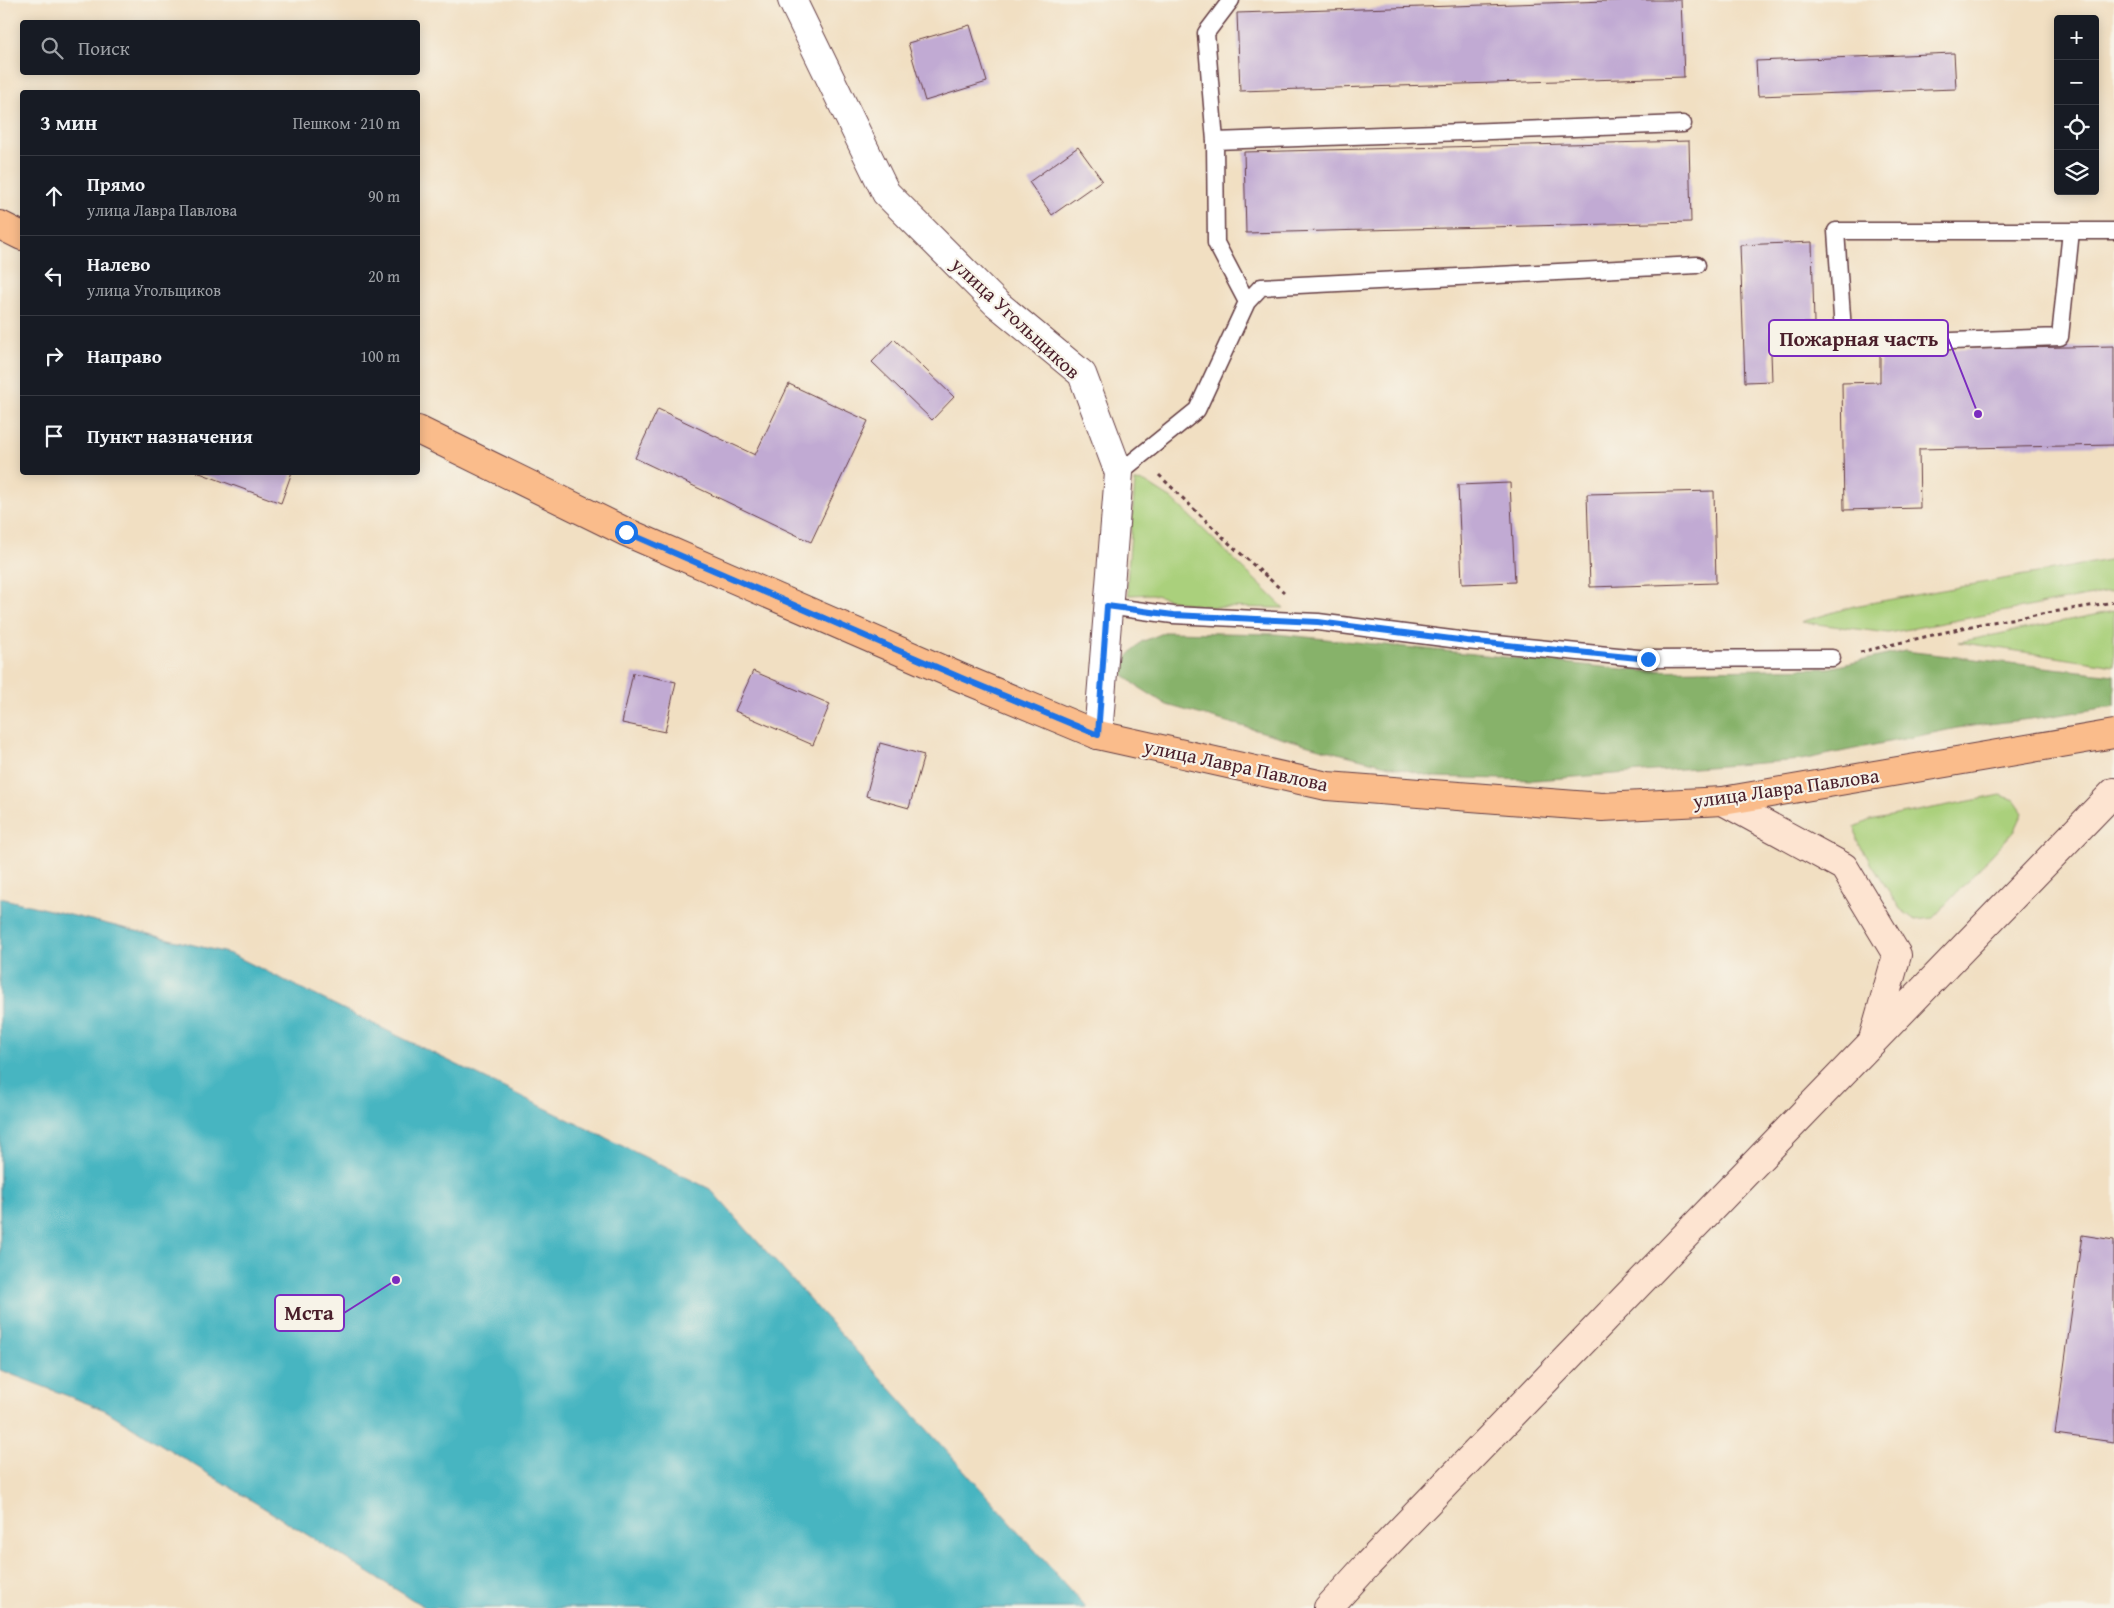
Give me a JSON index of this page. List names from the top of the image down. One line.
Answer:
{"streets":{"main road":["улица Лавра Павлова"],"street":["улица Угольщиков"]},"crossings":[["улица Угольщиков","улица Лавра Павлова"]],"places":["Пожарная часть","Мста"],"page":{"map_buttons":["+","−"],"search":"Поиск","heading":["3 мин","Пешком · 210 m"],"list":[["Прямо","улица Лавра Павлова","90 m"],["Налево","улица Угольщиков","20 m"],["Направо","100 m"],"Пункт назначения"]}}
